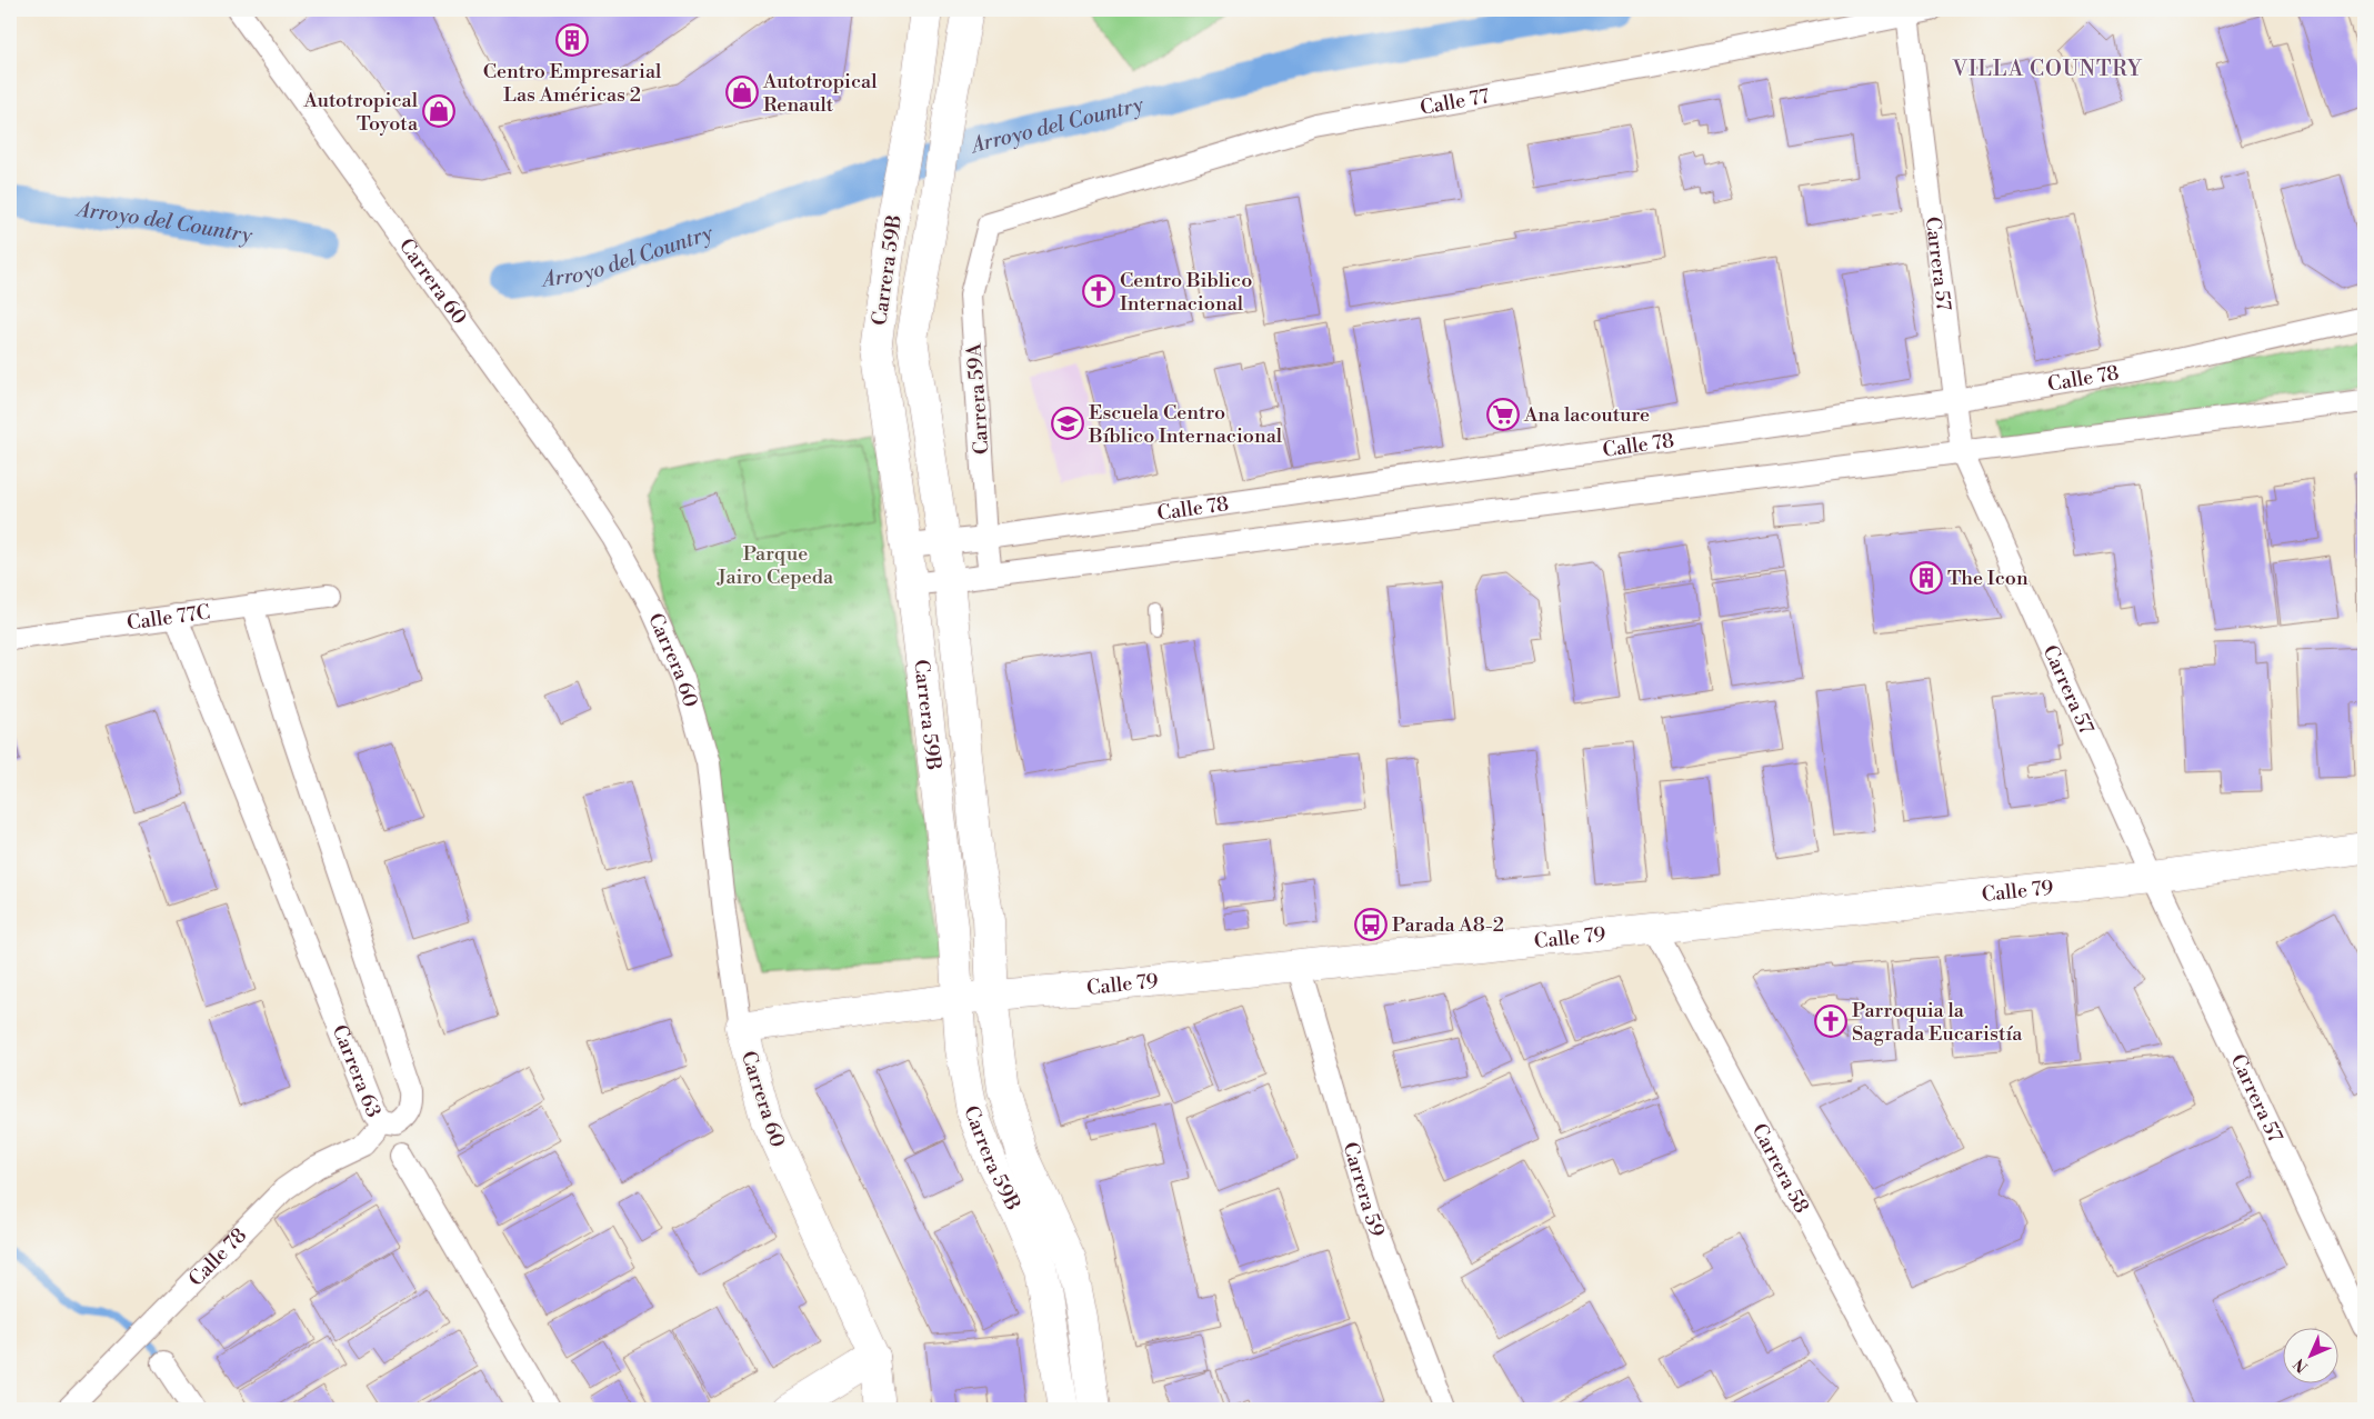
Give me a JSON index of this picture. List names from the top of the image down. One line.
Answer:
{"streets":{"street":["Calle 77","Carrera 57","Carrera 59B","Carrera 60","Calle 78","Carrera 59A","Calle 77C","Calle 79","Carrera 63","Carrera 58","Carrera 59"]},"crossings":[["Calle 77","Carrera 57"],["Calle 77","Carrera 59A"],["Carrera 57","Calle 78"],["Carrera 57","Calle 79"],["Carrera 59B","Calle 78"],["Carrera 59B","Calle 79"],["Carrera 60","Calle 79"],["Calle 78","Carrera 59A"],["Calle 78","Carrera 63"],["Calle 77C","Carrera 63"],["Calle 79","Carrera 58"],["Calle 79","Carrera 59"]],"districts":["VILLA COUNTRY"],"water":["Arroyo del Country"],"parks":["Parque Jairo Cepeda"],"places":{"building":["Centro Empresarial Las Américas 2","The Icon"],"shop":["Autotropical Renault","Autotropical Toyota"],"church":["Centro Biblico Internacional","Parroquia la Sagrada Eucaristía"],"supermarket":["Ana lacouture"],"school or university":["Escuela Centro Bíblico Internacional"],"bus stop":["Parada A8-2"]},"north":"bottom left"}
